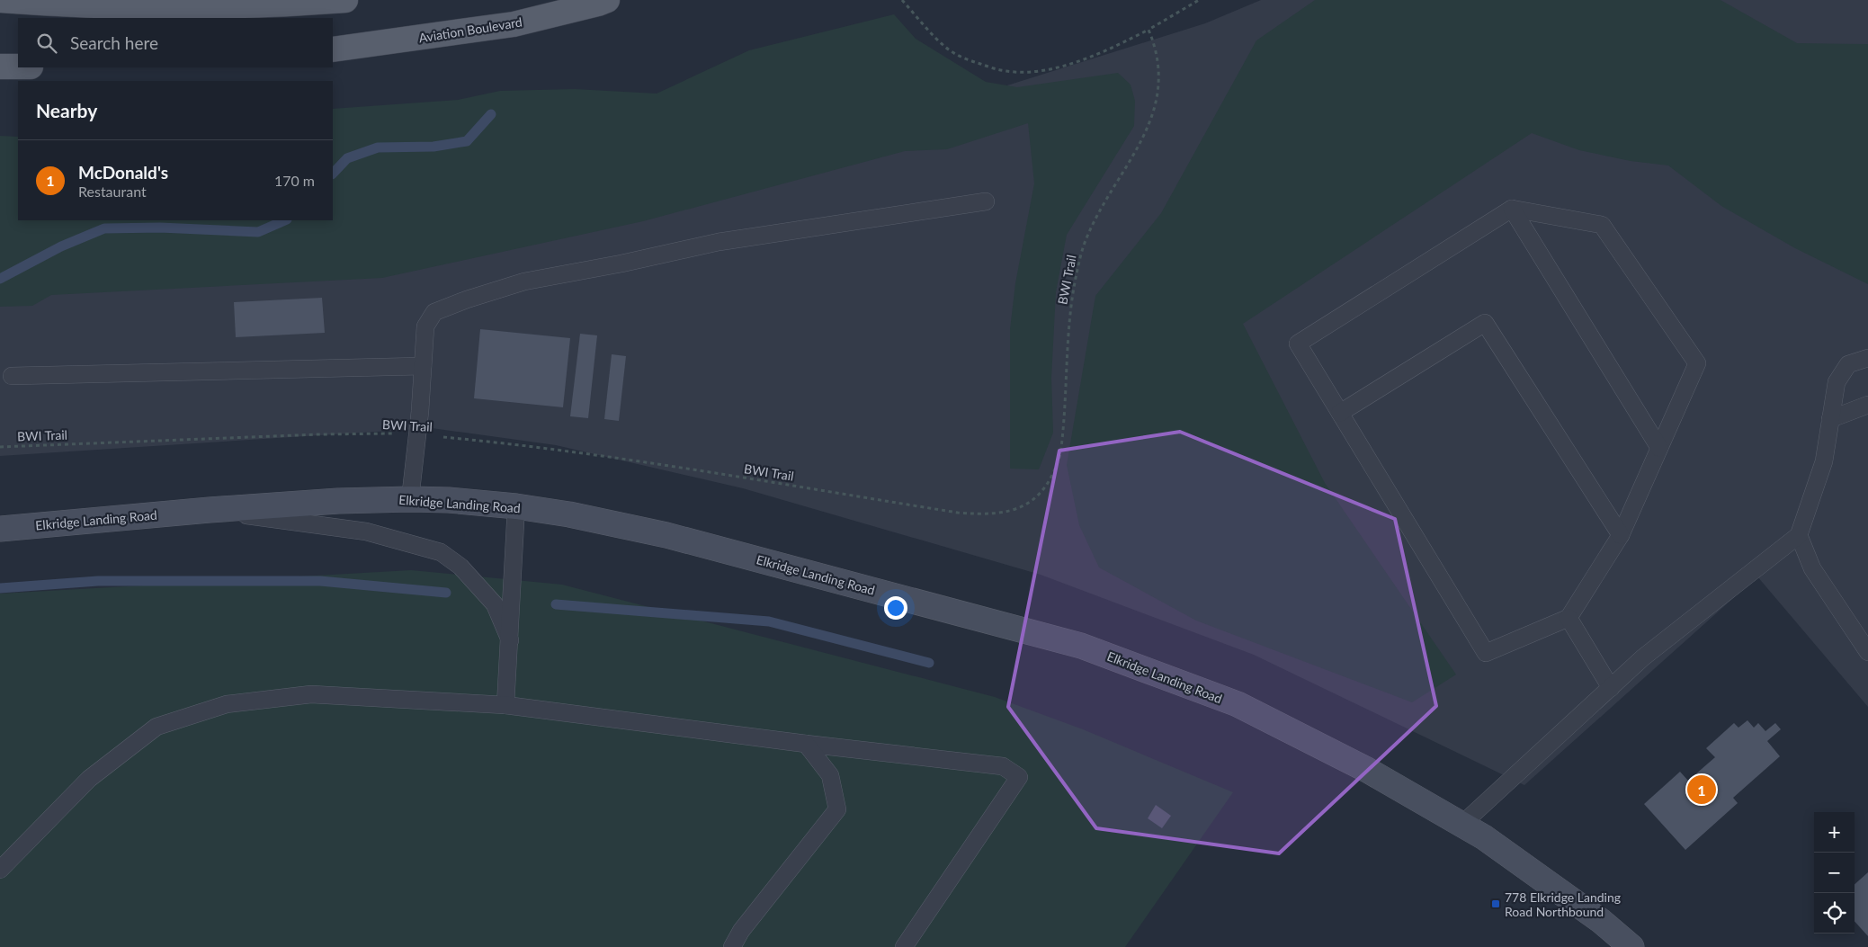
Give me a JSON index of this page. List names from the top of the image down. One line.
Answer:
{"streets":{"main road":["Aviation Boulevard","Elkridge Landing Road"],"path":["BWI Trail"]},"places":{"transit":["778 Elkridge Landing Road Northbound"]},"page":{"search":"Search here","heading":"Nearby","list":[{"mark":"1","name":"McDonald's","note":"Restaurant","value":"170 m"}],"pins":"1","map_buttons":["+","−"]}}
